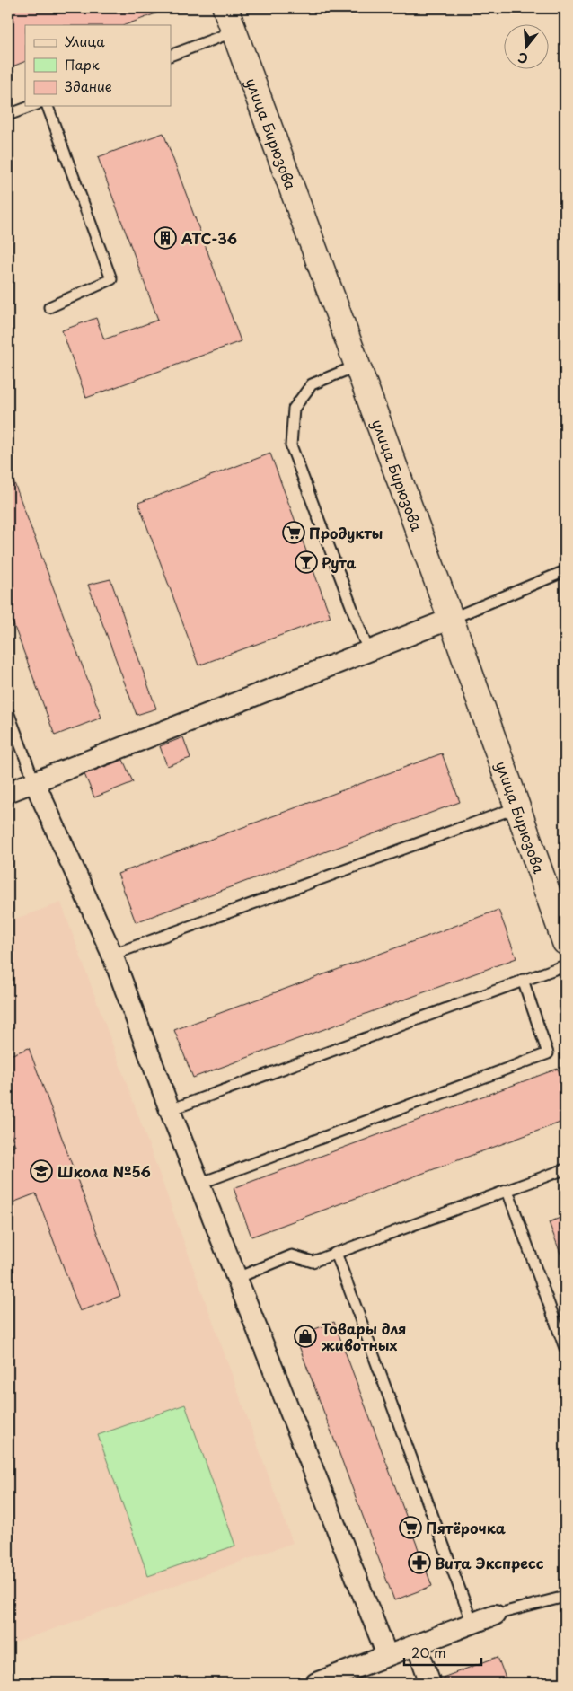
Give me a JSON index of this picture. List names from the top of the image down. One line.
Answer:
{"streets":{"main road":["улица Бирюзова"]},"places":{"building":["АТС-36"],"supermarket":["Продукты","Пятёрочка"],"bar":["Рута"],"school or university":["Школа №56"],"shop":["Товары для животных"],"pharmacy":["Вита Экспресс"]},"legend":["Улица","Парк","Здание"],"scale_bar":"20 m","north":"bottom"}
